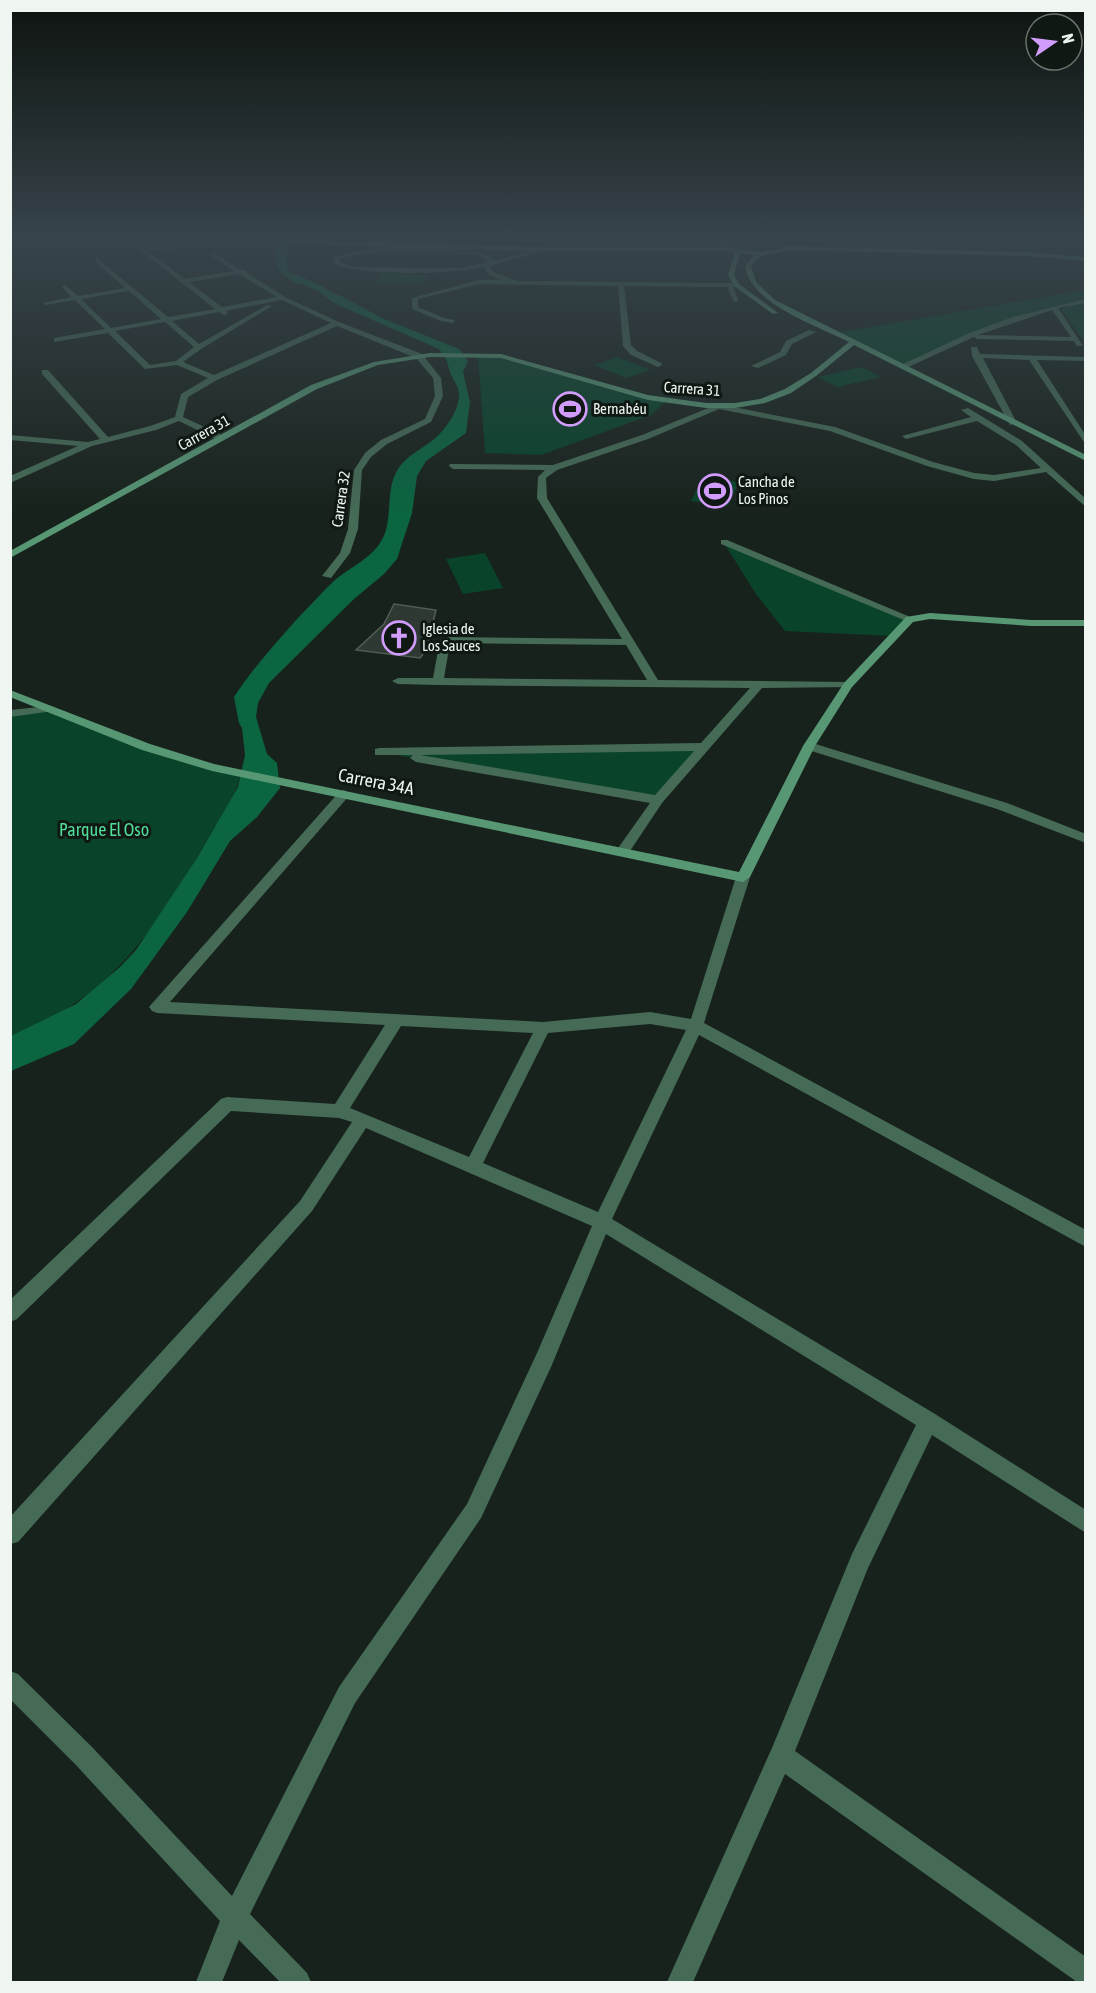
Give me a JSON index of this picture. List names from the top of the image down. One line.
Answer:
{"streets":{"main road":["Carrera 31","Carrera 34A"],"street":["Carrera 32"]},"crossings":[["Carrera 31","Carrera 32"]],"parks":["Parque El Oso"],"places":{"sports":["Bernabéu","Cancha de Los Pinos"],"church":["Iglesia de Los Sauces"]},"north":"right"}
